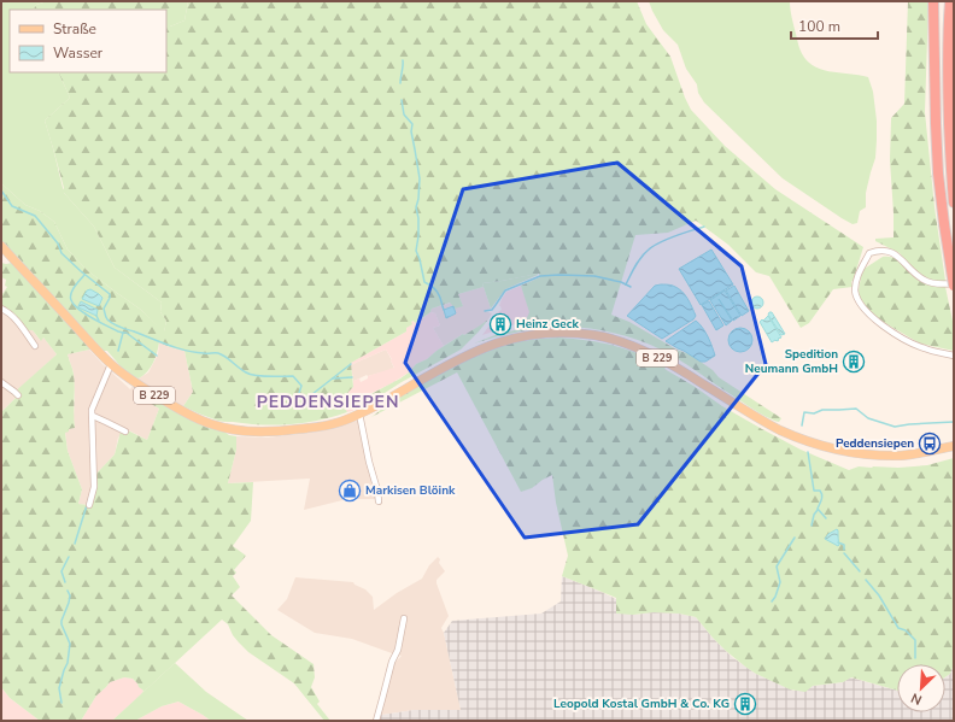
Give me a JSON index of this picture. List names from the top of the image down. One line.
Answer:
{"streets":{"main road":["B 229"]},"districts":["PEDDENSIEPEN"],"places":{"building":["Heinz Geck","Spedition Neumann GmbH","Leopold Kostal GmbH & Co. KG"],"bus stop":["Peddensiepen"],"shop":["Markisen Blöink"]},"legend":["Straße","Wasser"],"scale_bar":"100 m","north":"bottom left"}
